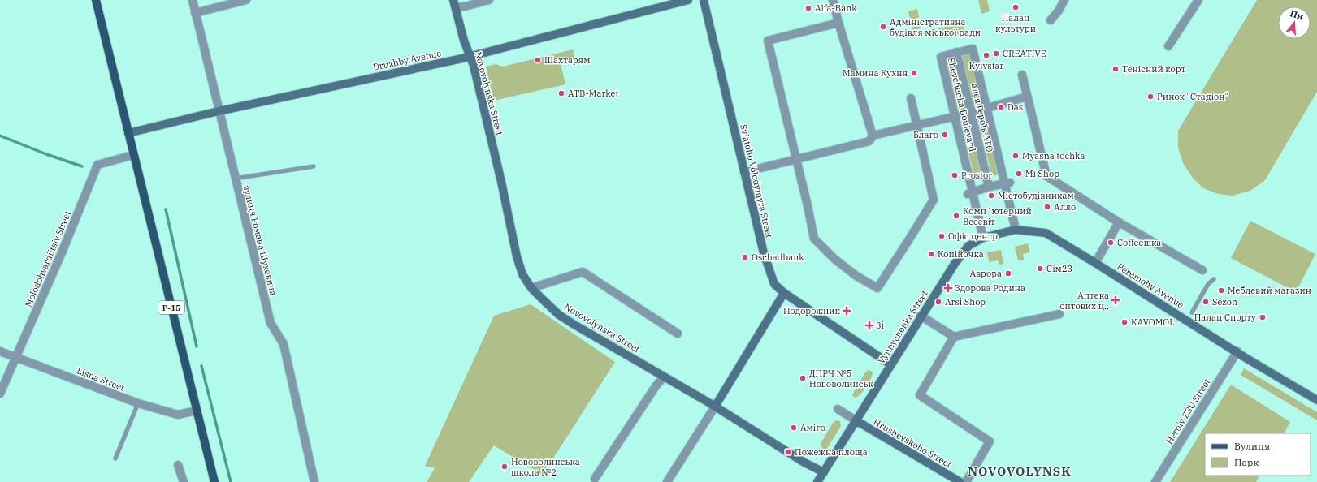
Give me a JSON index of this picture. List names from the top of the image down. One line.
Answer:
{"streets":{"main road":["Р-15"],"street":["Druzhby Avenue","Novovolynska Street","Shevchenka Boulevard","алея Героїв АТО","Sviatoho Volodymyra Street","вулиця Романа Шухевича","Molodohvardiitsiv Street","Peremohy Avenue","Vynnychenka Street","Lisna Street","Heroiv ZSU Street","Hrushevskoho Street"]},"crossings":[["Druzhby Avenue","Novovolynska Street"],["Druzhby Avenue","вулиця Романа Шухевича"],["Druzhby Avenue","Р-15"],["Novovolynska Street","Vynnychenka Street"],["Shevchenka Boulevard","алея Героїв АТО"],["Shevchenka Boulevard","Peremohy Avenue"],["Shevchenka Boulevard","Vynnychenka Street"],["Sviatoho Volodymyra Street","Vynnychenka Street"],["Molodohvardiitsiv Street","Р-15"],["Molodohvardiitsiv Street","Lisna Street"],["Peremohy Avenue","Vynnychenka Street"],["Peremohy Avenue","Heroiv ZSU Street"],["Р-15","Lisna Street"],["Vynnychenka Street","Hrushevskoho Street"]],"districts":["NOVOVOLYNSK"],"places":{"other":["Палац культури","Alfa-Bank","Адміністративна будівля міської ради","CREATIVE","Kyivstar","Шахтарям","Тенісний корт","Мамина Кухня","ATB-Market","Ринок \"Стадіон\"","Das","Благо","Myasna tochka","Mi Shop","Prostor","Містобудівникам","Алло","Компʼютерний Всесвіт","Офіс центр","Coffeeшка","Копійочка","Oschadbank","Сім23","Аврора","Меблевий магазин","Arsi Shop","Sezon","Палац Спорту","KAVOMOL","ДПРЧ №5 Нововолинськ","Аміго","Нововолинська школа №2"],"health":["Здорова Родина","Аптека оптових ц‥","Подорожник","3i"],"transit":["Пожежна площа"]},"legend":["Вулиця","Парк"],"north":"top"}
